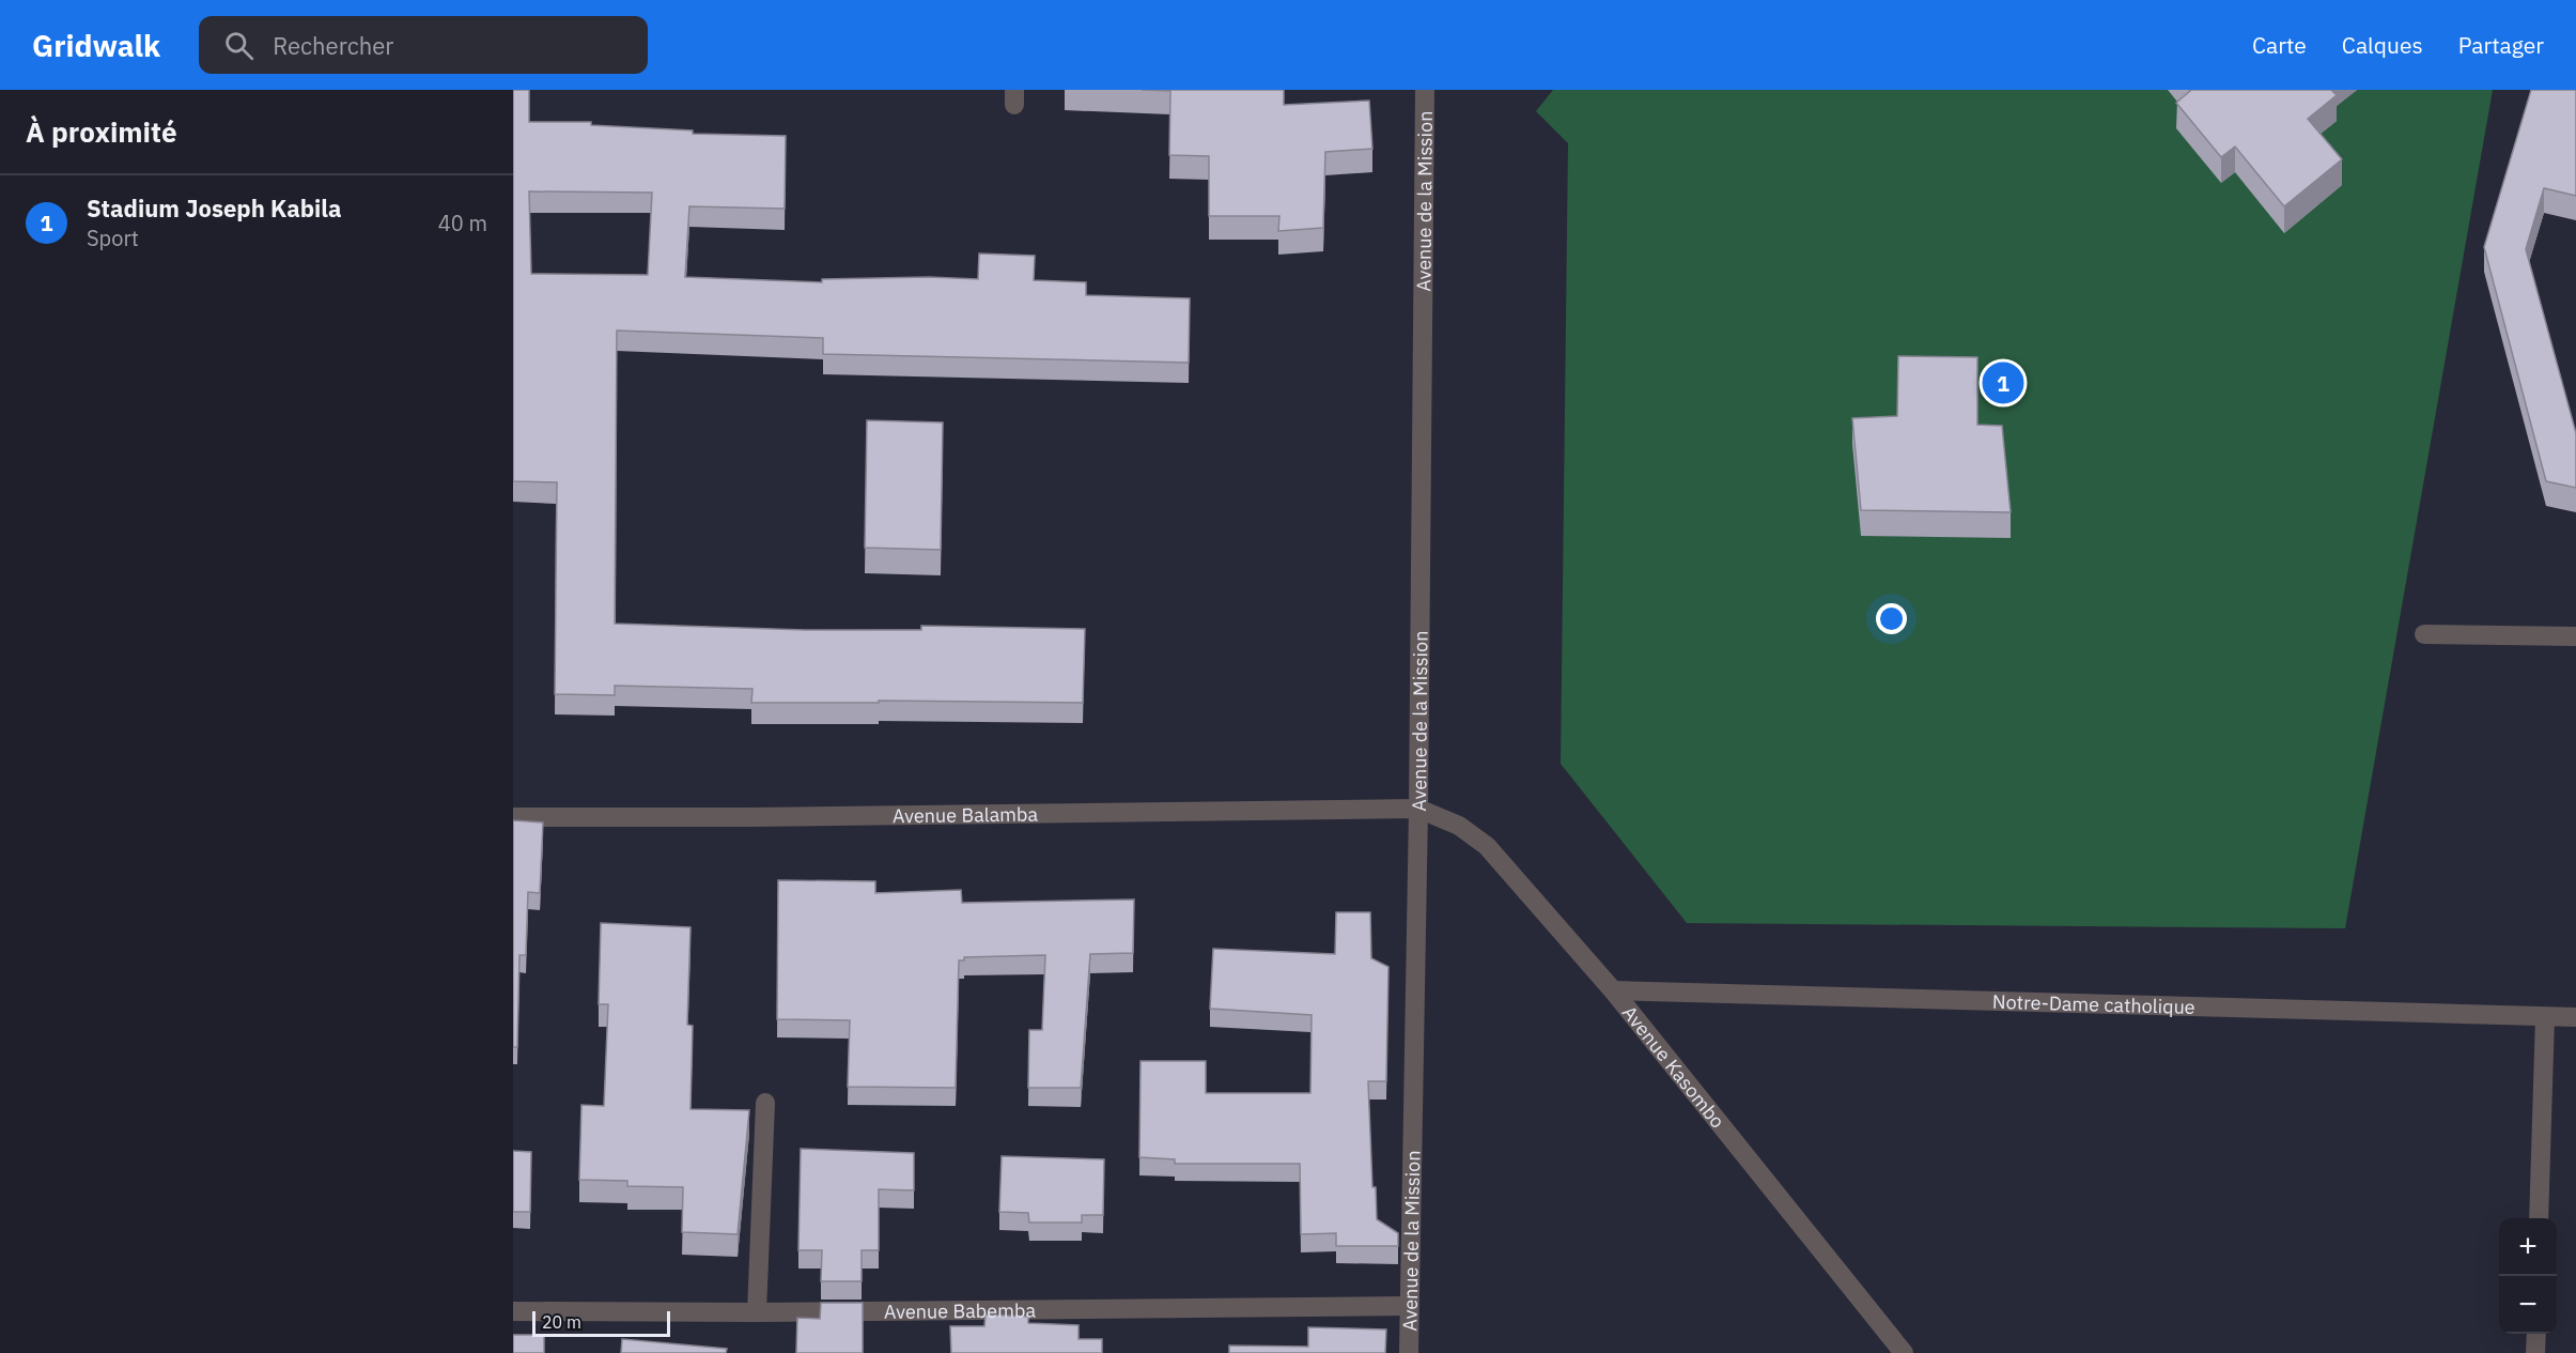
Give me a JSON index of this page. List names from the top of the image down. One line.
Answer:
{"streets":{"street":["Avenue de la Mission","Avenue Balamba","Notre-Dame catholique","Avenue Kasombo","Avenue Babemba"]},"crossings":[["Avenue de la Mission","Avenue Balamba"],["Avenue de la Mission","Avenue Kasombo"],["Avenue de la Mission","Avenue Babemba"],["Avenue Balamba","Avenue Kasombo"],["Notre-Dame catholique","Avenue Kasombo"]],"scale_bar":"20 m","page":{"header":"Gridwalk","search":"Rechercher","nav":["Carte","Calques","Partager"],"heading":"À proximité","list":[{"mark":"1","name":"Stadium Joseph Kabila","note":"Sport","value":"40 m"}],"pins":"1","map_buttons":["+","−"],"scale":"20 m"}}
